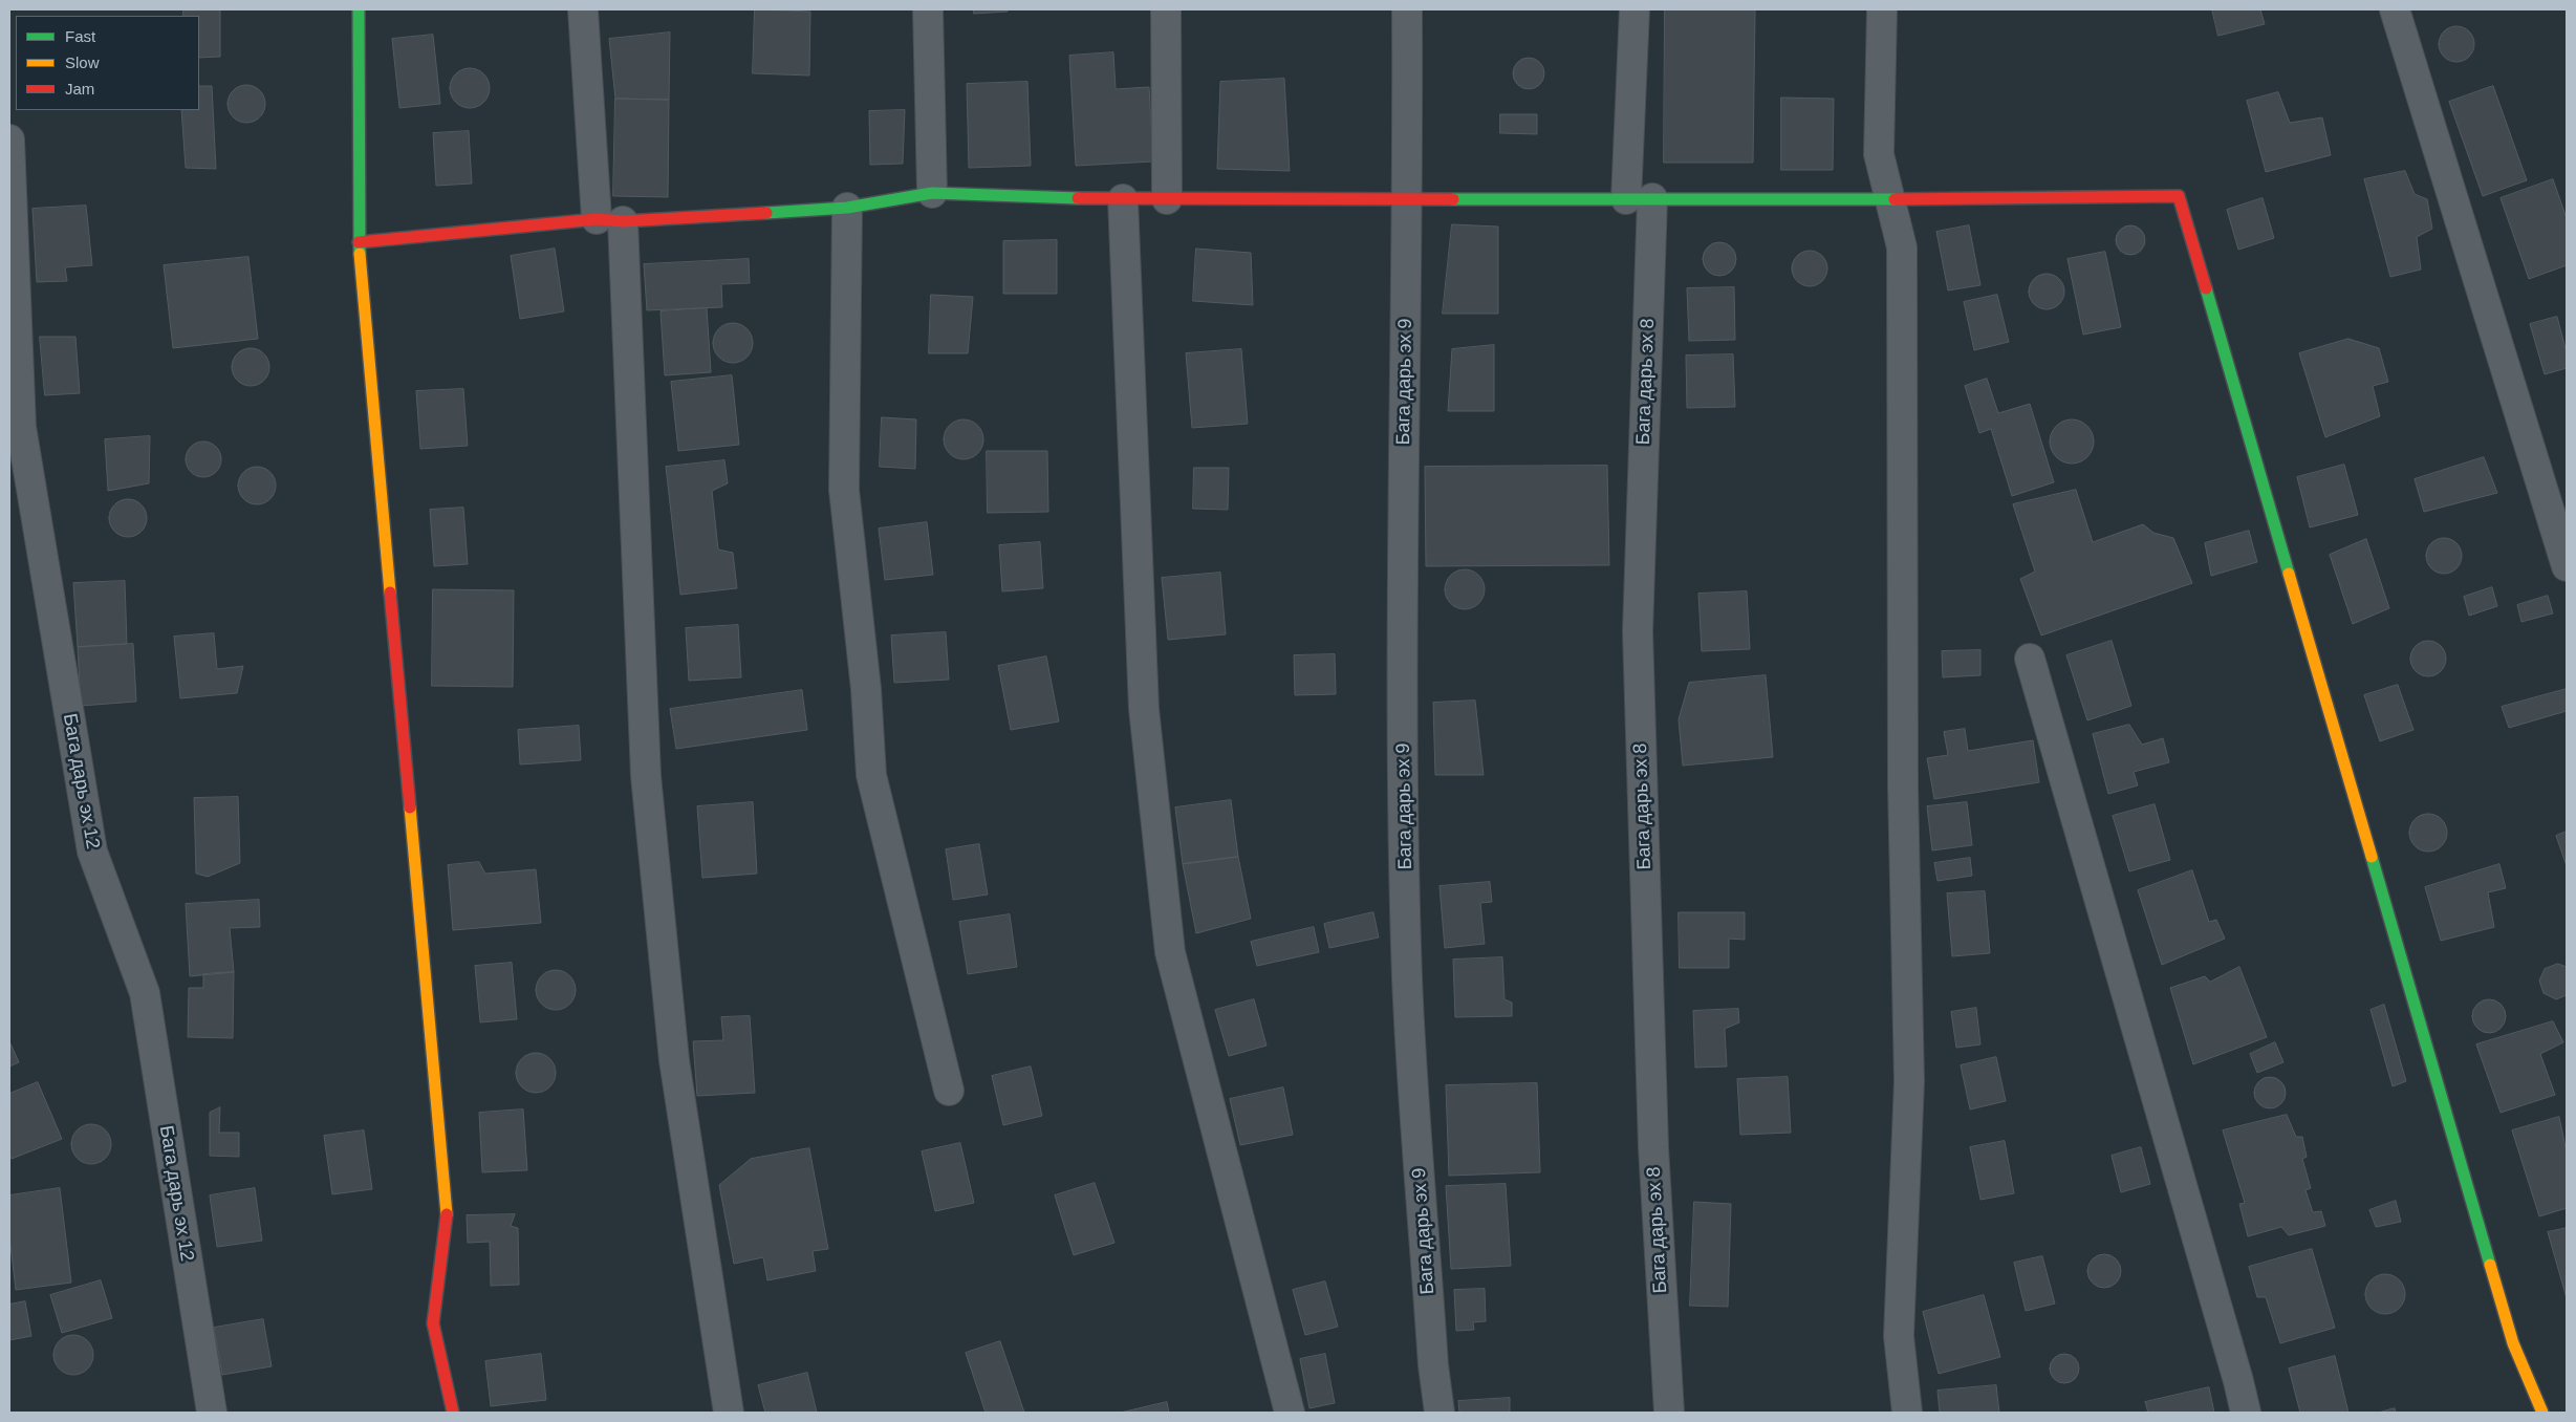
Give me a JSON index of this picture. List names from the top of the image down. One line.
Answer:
{"streets":{"street":["Бага дарь эх 9","Бага дарь эх 8","Бага дарь эх 12"]},"legend":["Fast","Slow","Jam"]}
